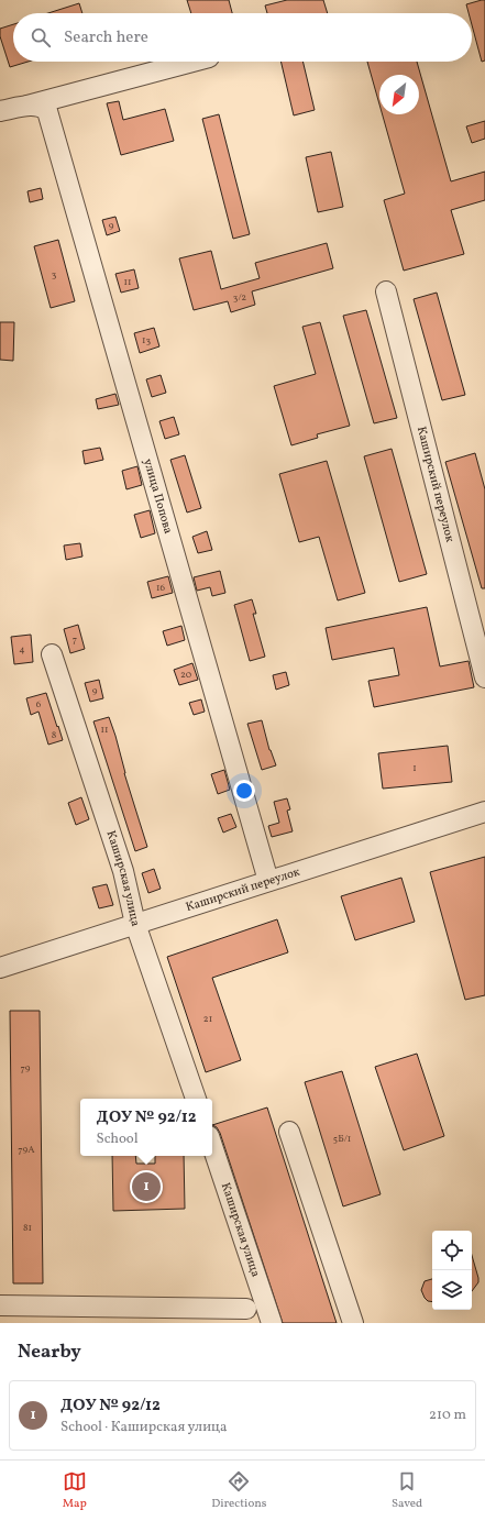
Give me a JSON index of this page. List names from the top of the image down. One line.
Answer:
{"streets":{"street":["Каширский переулок","улица Попова","Каширская улица"]},"crossings":[["Каширский переулок","улица Попова"],["Каширский переулок","Каширская улица"]],"house_numbers":["9","3","11","3/2","13","16","7","4","20","9","6","11","8","1","21","79","5Б/1","79А","81"],"north":"bottom left","page":{"search":"Search here","popup":["ДОУ № 92/12","School"],"pins":"1","heading":"Nearby","list":[{"mark":"1","name":"ДОУ № 92/12","note":"School · Каширская улица","value":"210 m"}],"nav":["Map","Directions","Saved"]}}
